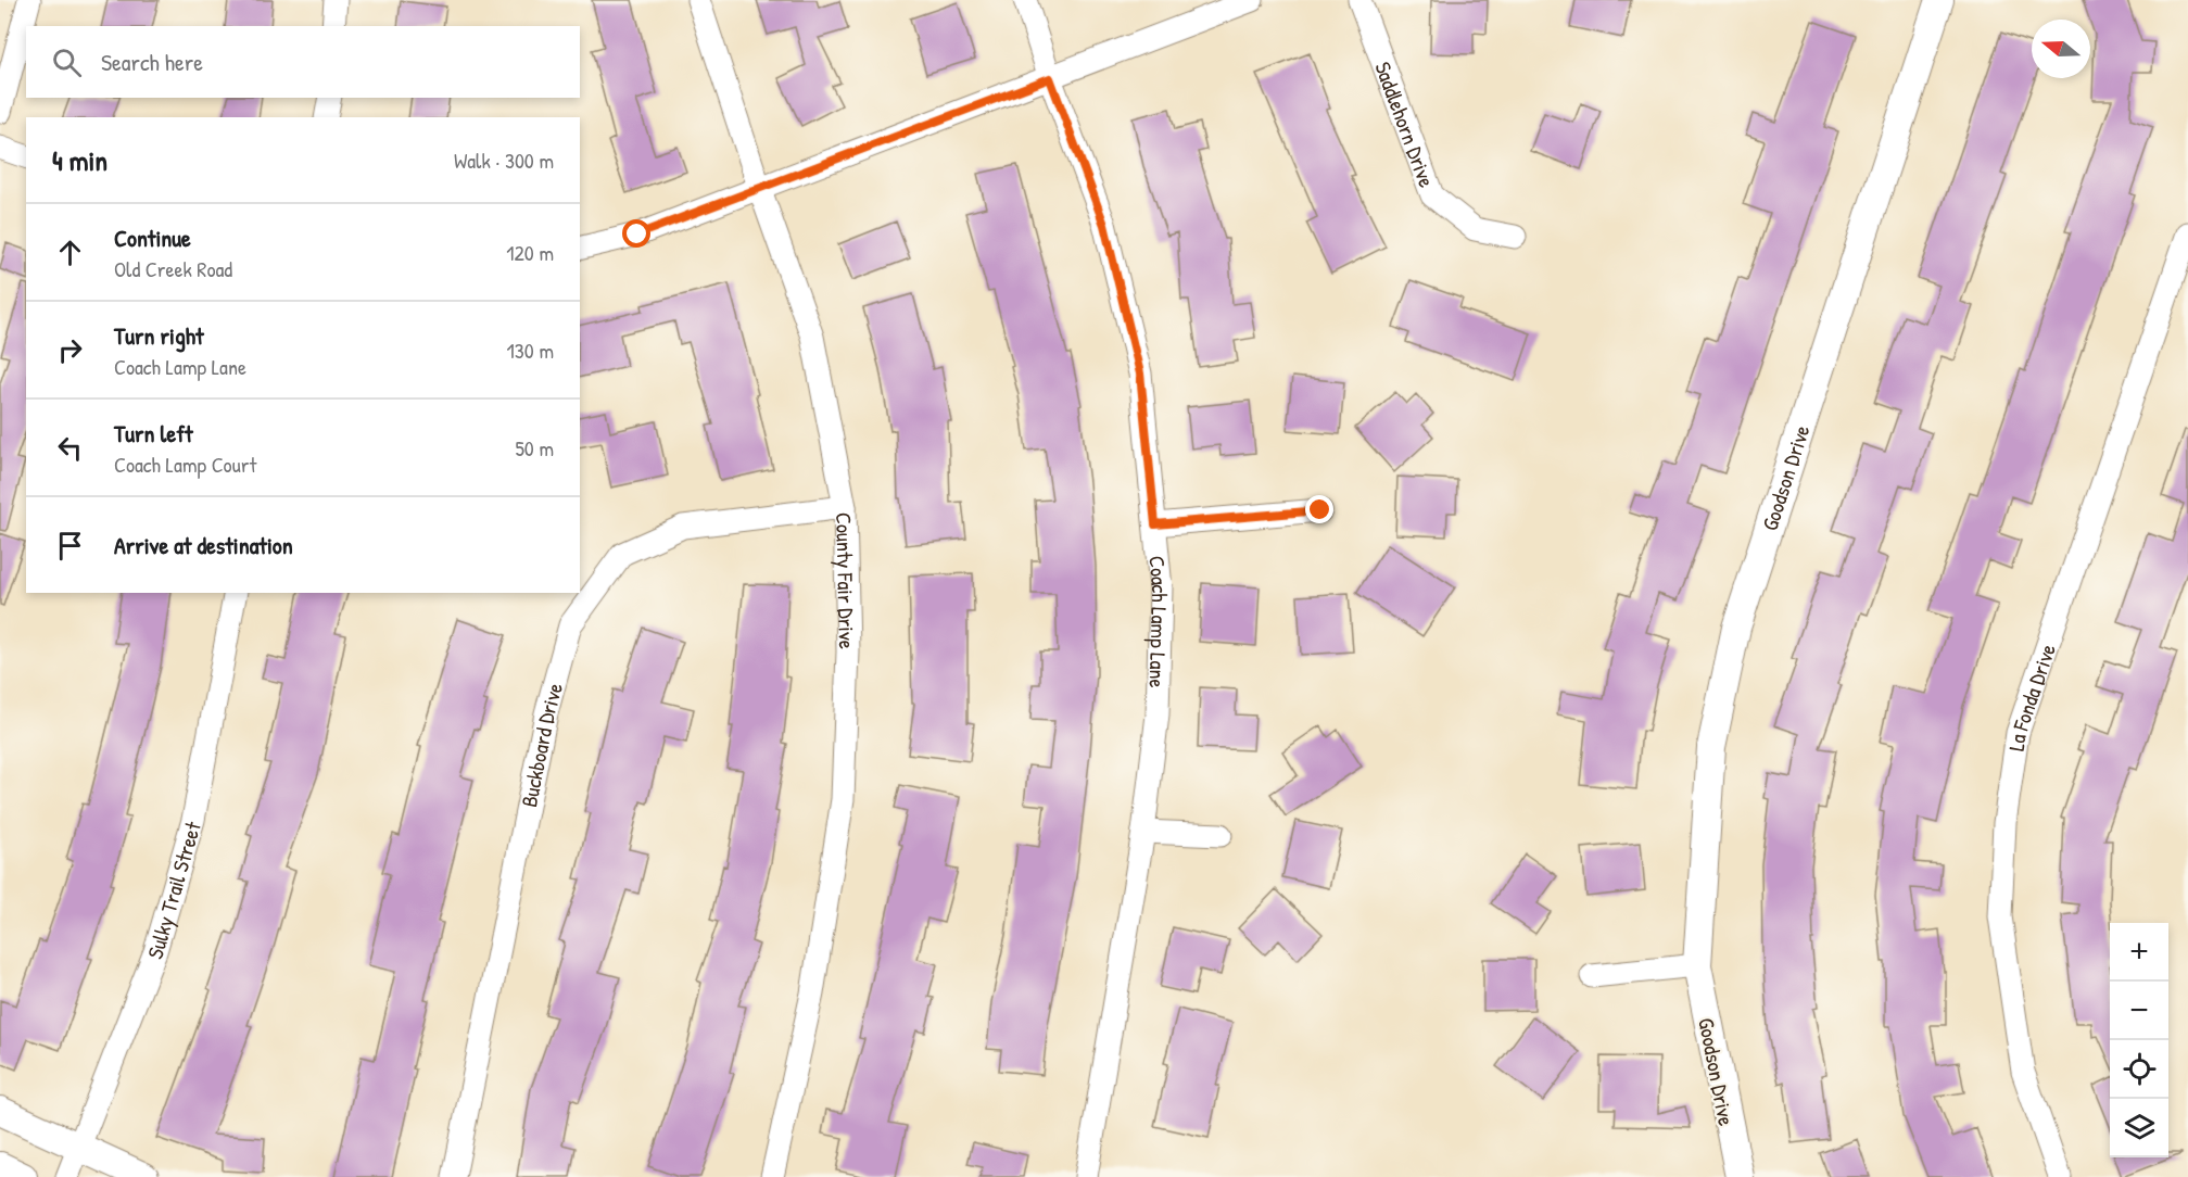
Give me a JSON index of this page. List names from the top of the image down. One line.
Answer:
{"streets":{"street":["Saddlehorn Drive","Goodson Drive","County Fair Drive","Coach Lamp Lane","La Fonda Drive","Buckboard Drive","Sulky Trail Street"]},"crossings":[["County Fair Drive","Buckboard Drive"]],"north":"left","page":{"search":"Search here","heading":["4 min","Walk · 300 m"],"list":[["Continue","Old Creek Road","120 m"],["Turn right","Coach Lamp Lane","130 m"],["Turn left","Coach Lamp Court","50 m"],"Arrive at destination"],"map_buttons":["+","−"]}}
